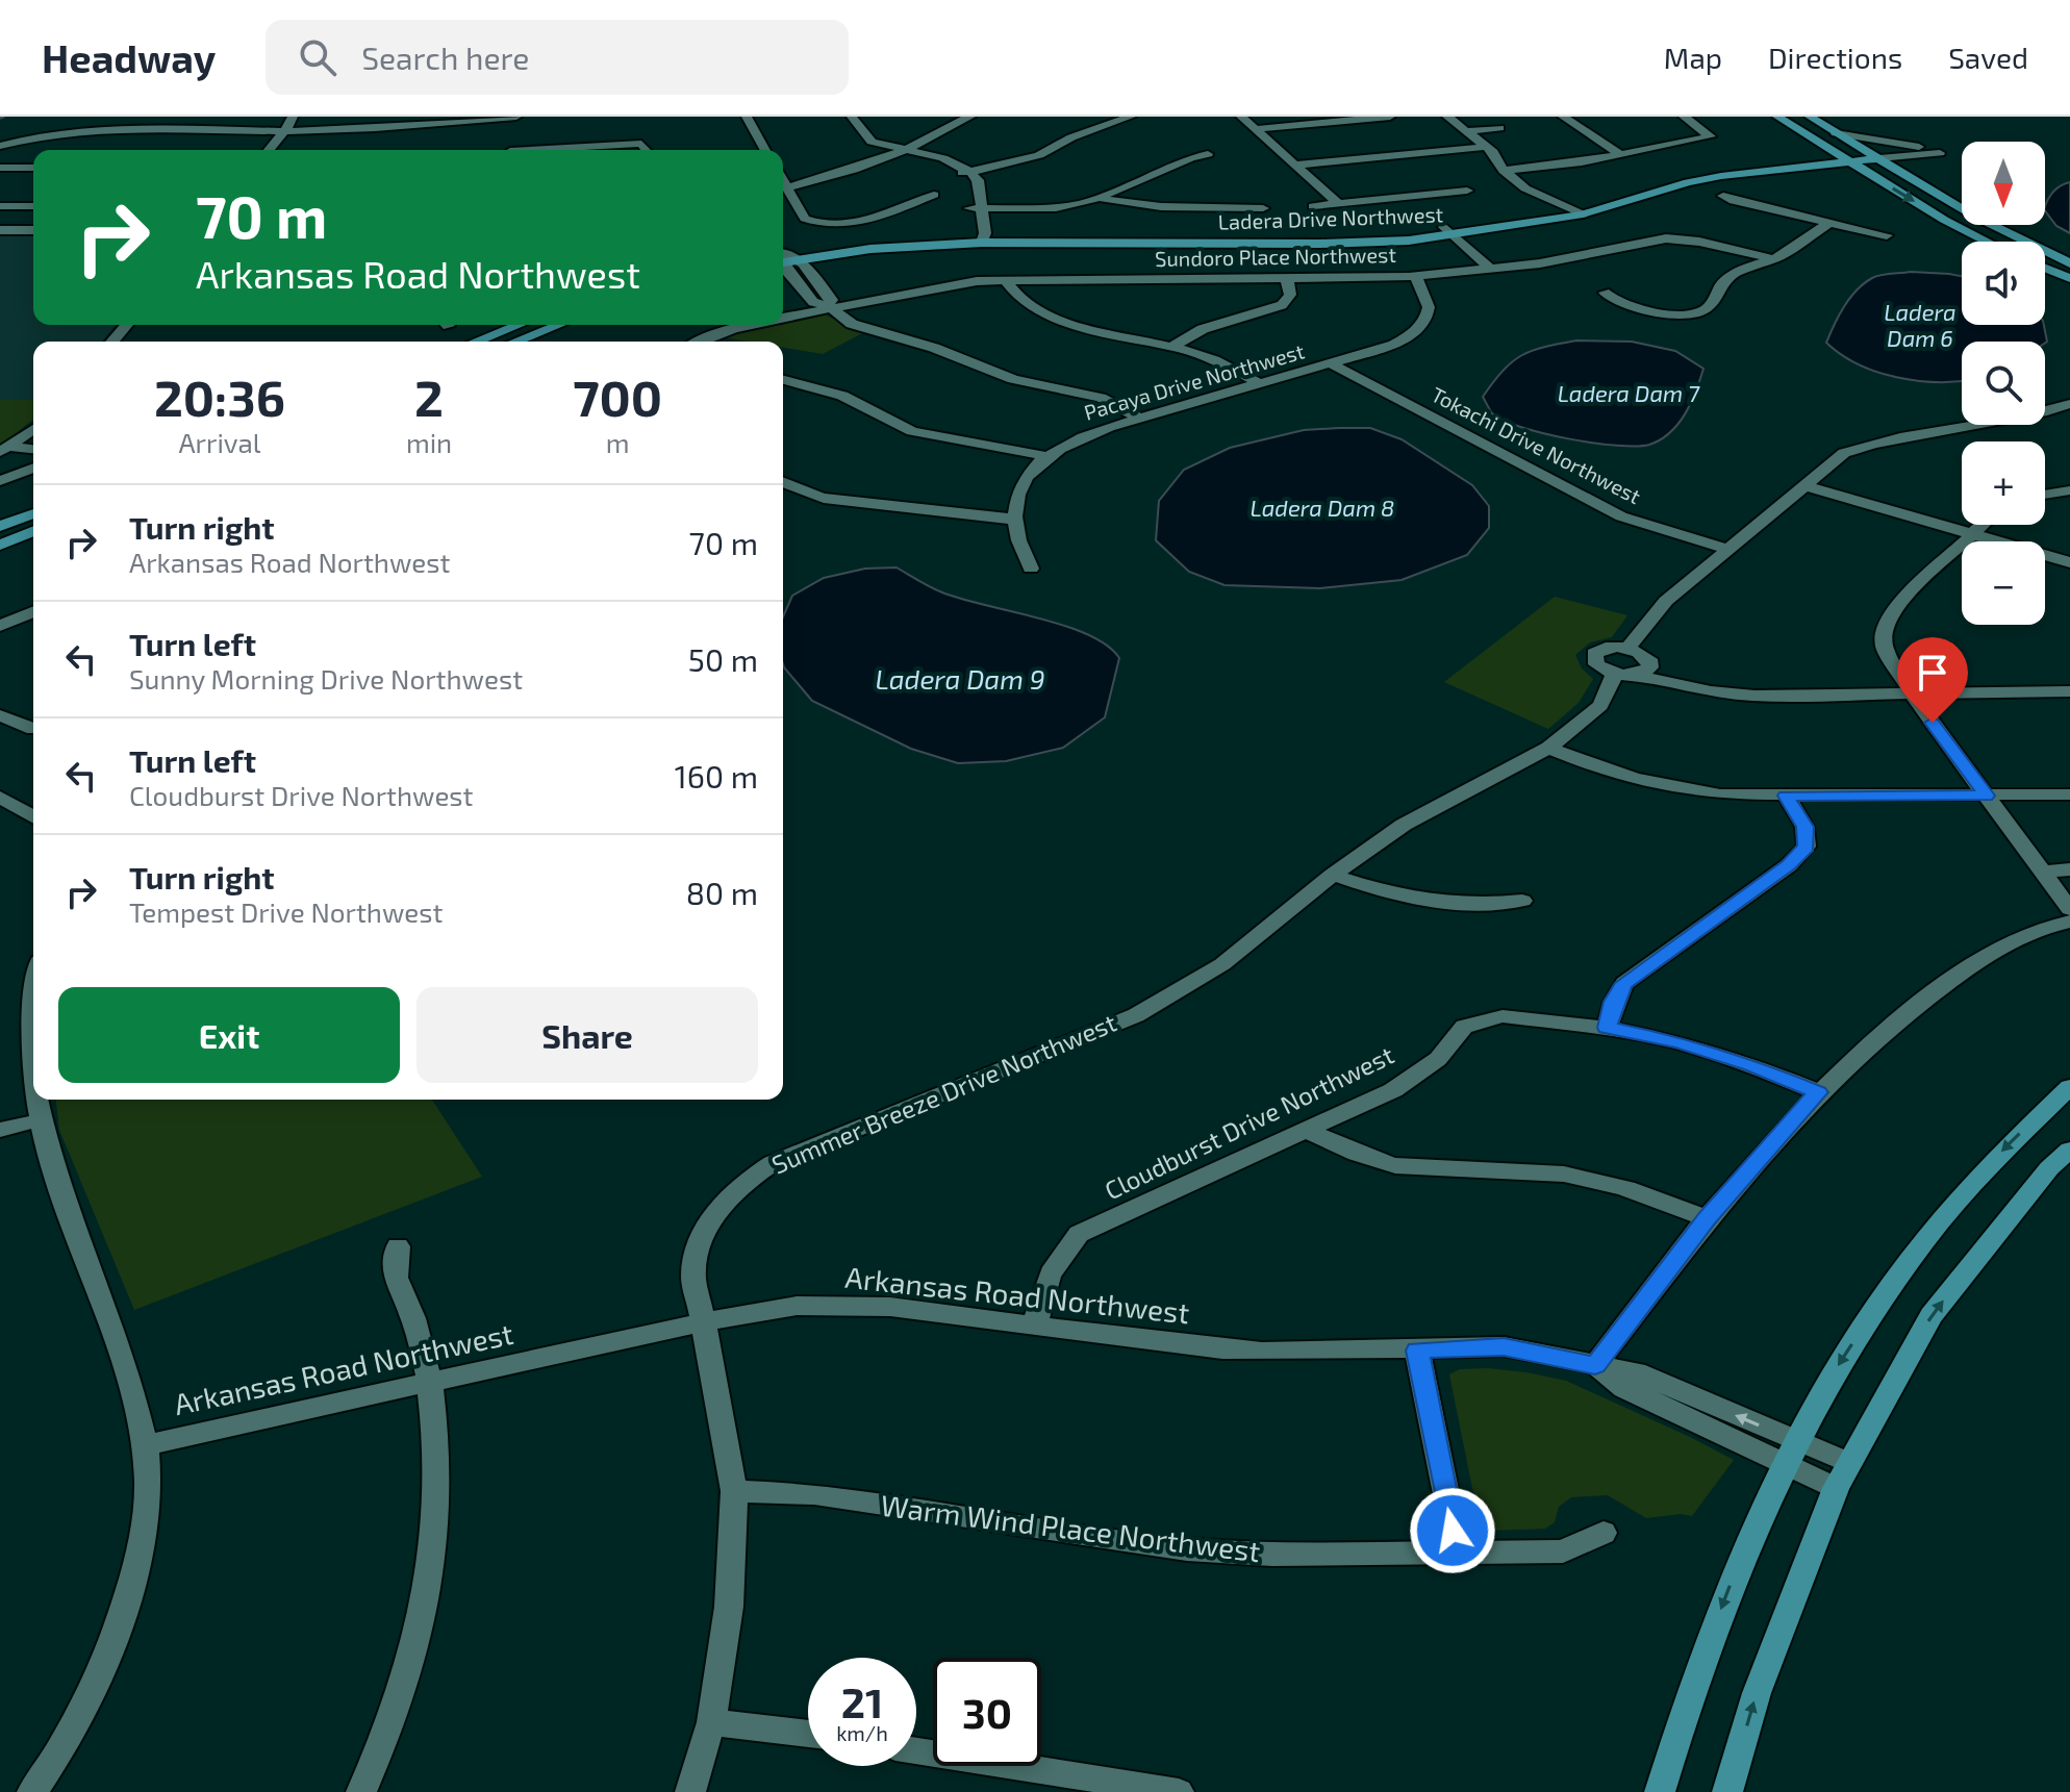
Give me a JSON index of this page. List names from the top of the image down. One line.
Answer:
{"streets":{"main road":["Ladera Drive Northwest"],"street":["Sundoro Place Northwest","Pacaya Drive Northwest","Tokachi Drive Northwest","Summer Breeze Drive Northwest","Cloudburst Drive Northwest","Arkansas Road Northwest","Warm Wind Place Northwest"]},"crossings":[["Sundoro Place Northwest","Pacaya Drive Northwest"],["Pacaya Drive Northwest","Tokachi Drive Northwest"],["Summer Breeze Drive Northwest","Arkansas Road Northwest"],["Summer Breeze Drive Northwest","Warm Wind Place Northwest"],["Cloudburst Drive Northwest","Arkansas Road Northwest"]],"water":["Ladera Dam 6","Ladera Dam 7","Ladera Dam 8","Ladera Dam 9"],"north":"bottom","page":{"header":"Headway","search":"Search here","nav":["Map","Directions","Saved"],"map_buttons":["+","−"],"turn":["70 m","Arkansas Road Northwest"],"eta":["20:36","Arrival","2","min","700","m"],"list":[{"name":"Turn right","note":"Arkansas Road Northwest","value":"70 m"},{"name":"Turn left","note":"Sunny Morning Drive Northwest","value":"50 m"},{"name":"Turn left","note":"Cloudburst Drive Northwest","value":"160 m"},{"name":"Turn right","note":"Tempest Drive Northwest","value":"80 m"}],"buttons":["Exit","Share"],"speed":"21 km/h","limit":"30"}}
